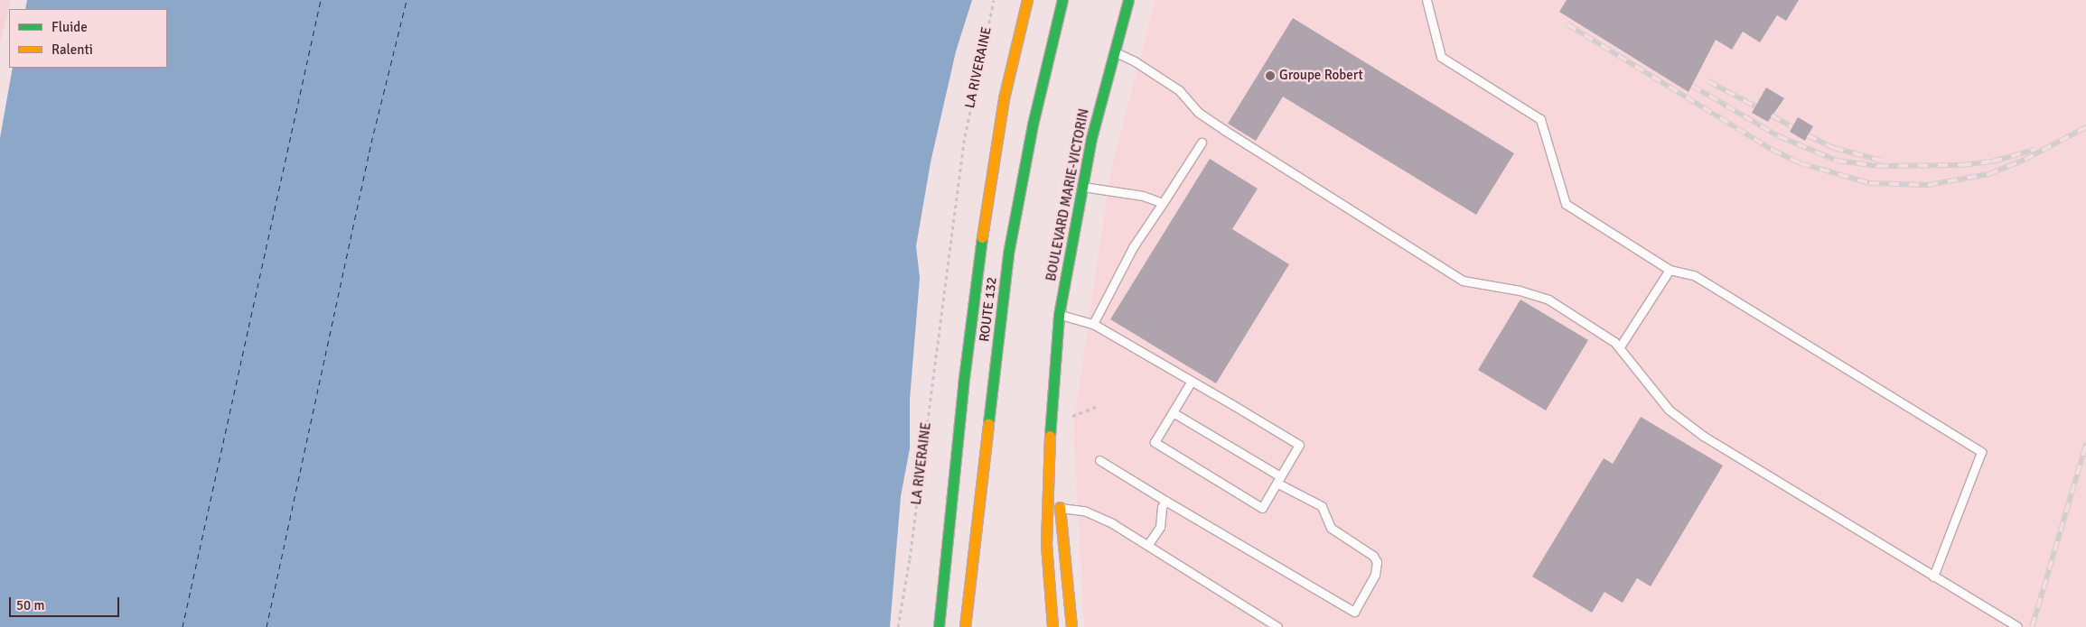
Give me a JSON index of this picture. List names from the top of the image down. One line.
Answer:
{"streets":{"main road":["BOULEVARD MARIE-VICTORIN","ROUTE 132"],"path":["LA RIVERAINE"]},"places":["Groupe Robert"],"legend":["Fluide","Ralenti"],"scale_bar":"50 m"}
